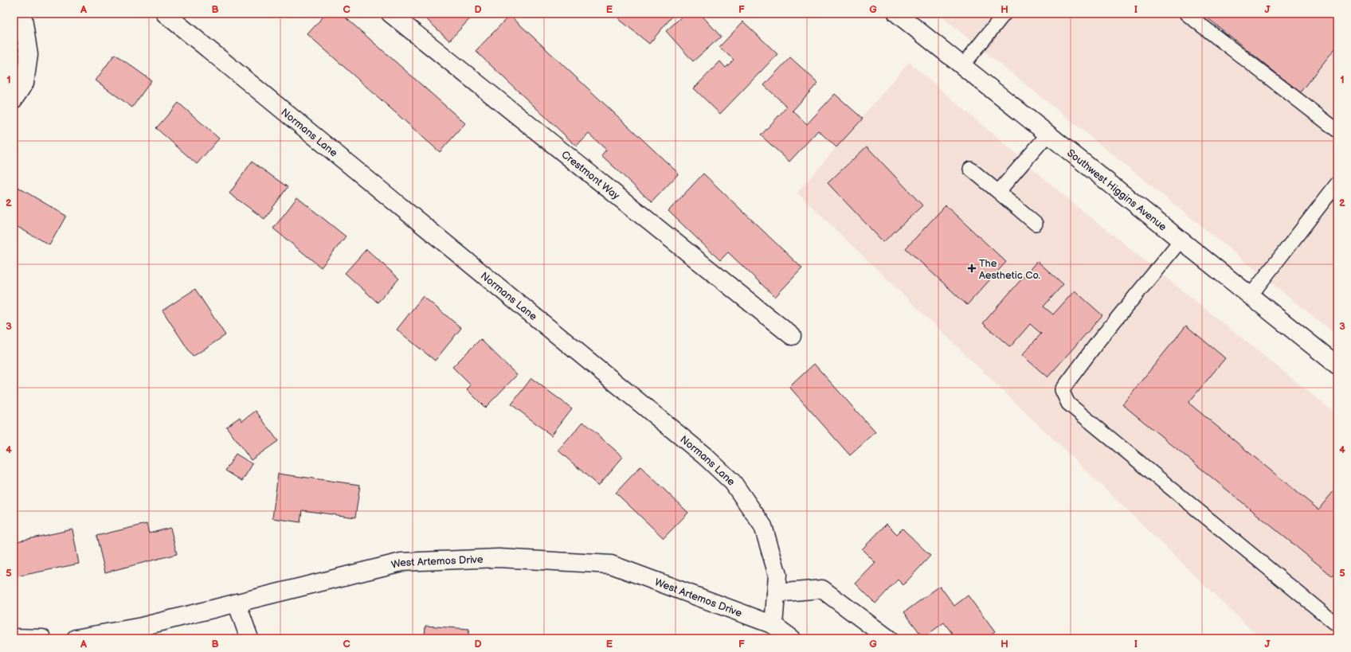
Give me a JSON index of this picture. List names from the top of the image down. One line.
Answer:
{"streets":{"street":["Normans Lane","Crestmont Way","Southwest Higgins Avenue","West Artemos Drive"]},"crossings":[["Normans Lane","West Artemos Drive"]],"places":{"health":["The Aesthetic Co."]},"grid":{"columns":["A","B","C","D","E","F","G","H","I","J"],"rows":["1","2","3","4","5"]}}
